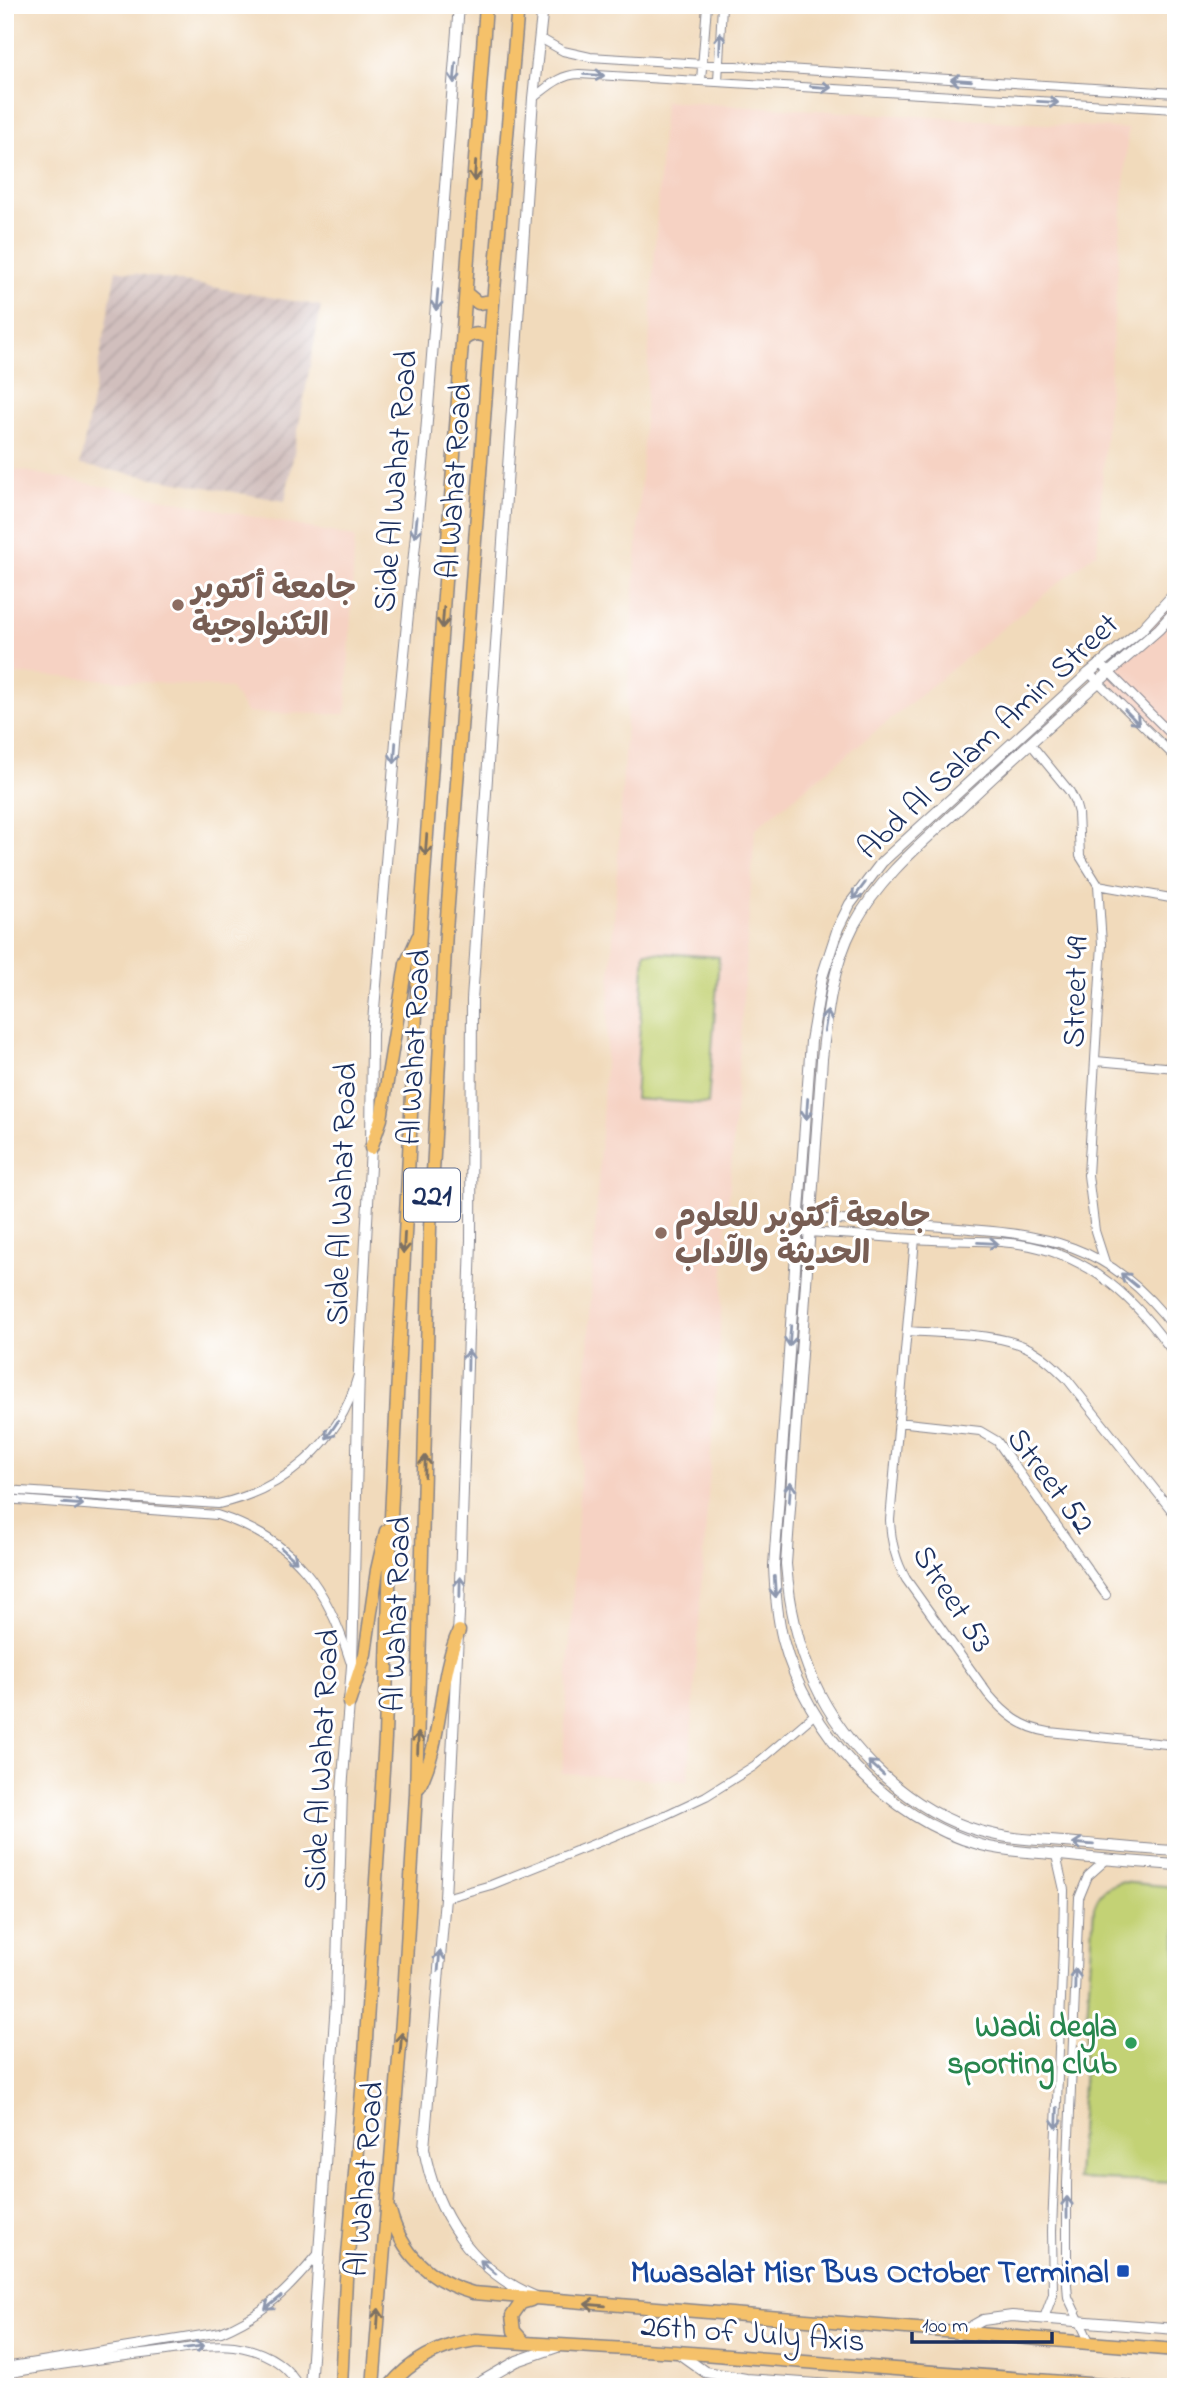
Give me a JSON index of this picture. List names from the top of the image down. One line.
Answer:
{"streets":{"highway":["Al Wahat Road","221","26th of July Axis"],"street":["Side Al Wahat Road","Abd Al Salam Amin Street","Street 49","Street 52","Street 53"]},"crossings":[["Al Wahat Road","26th of July Axis"],["Abd Al Salam Amin Street","Street 49"],["Street 52","Street 53"]],"places":{"other":["جامعة أكتوبر التكنواوجية","جامعة أكتوبر للعلوم الحديثة والآداب","Wadi degla sporting club"],"transit":["Mwasalat Misr Bus October Terminal"]},"scale_bar":"100 m"}
